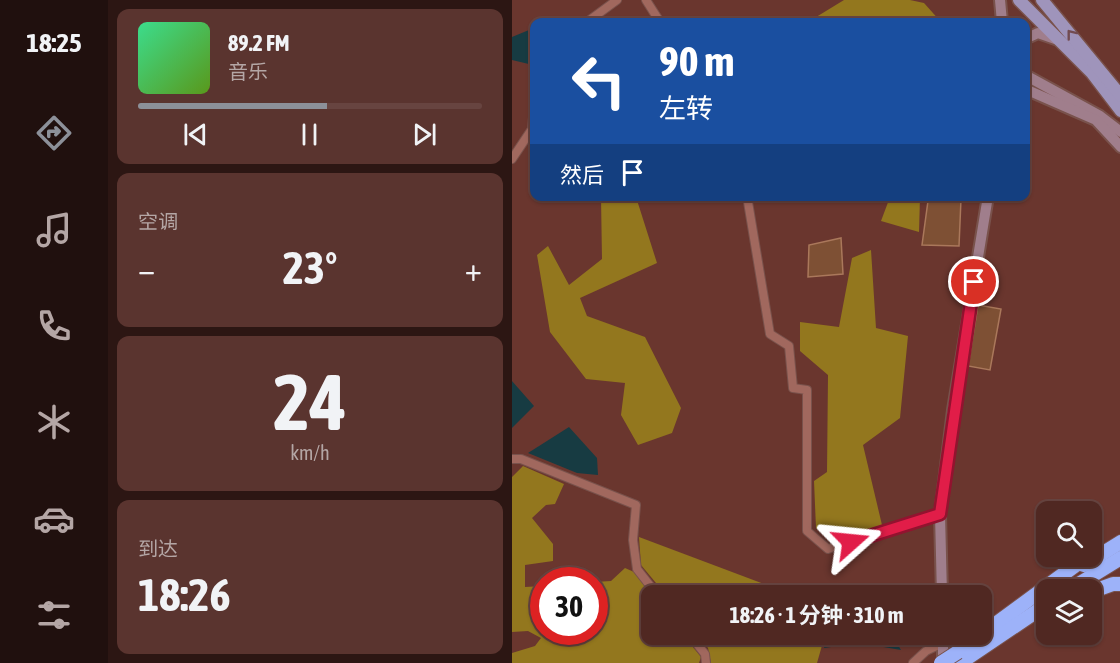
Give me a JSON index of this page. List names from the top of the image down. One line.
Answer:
{"page":{"tabs":"18:25","turn":["90 m","左转"],"song":["89.2 FM","音乐"],"then":"然后","tile":["空调",["24","km/h"],["到达","18:26"]],"heat":["−","23°","+"],"limit":"30","trip":"18:26 · 1 分钟 · 310 m"}}
